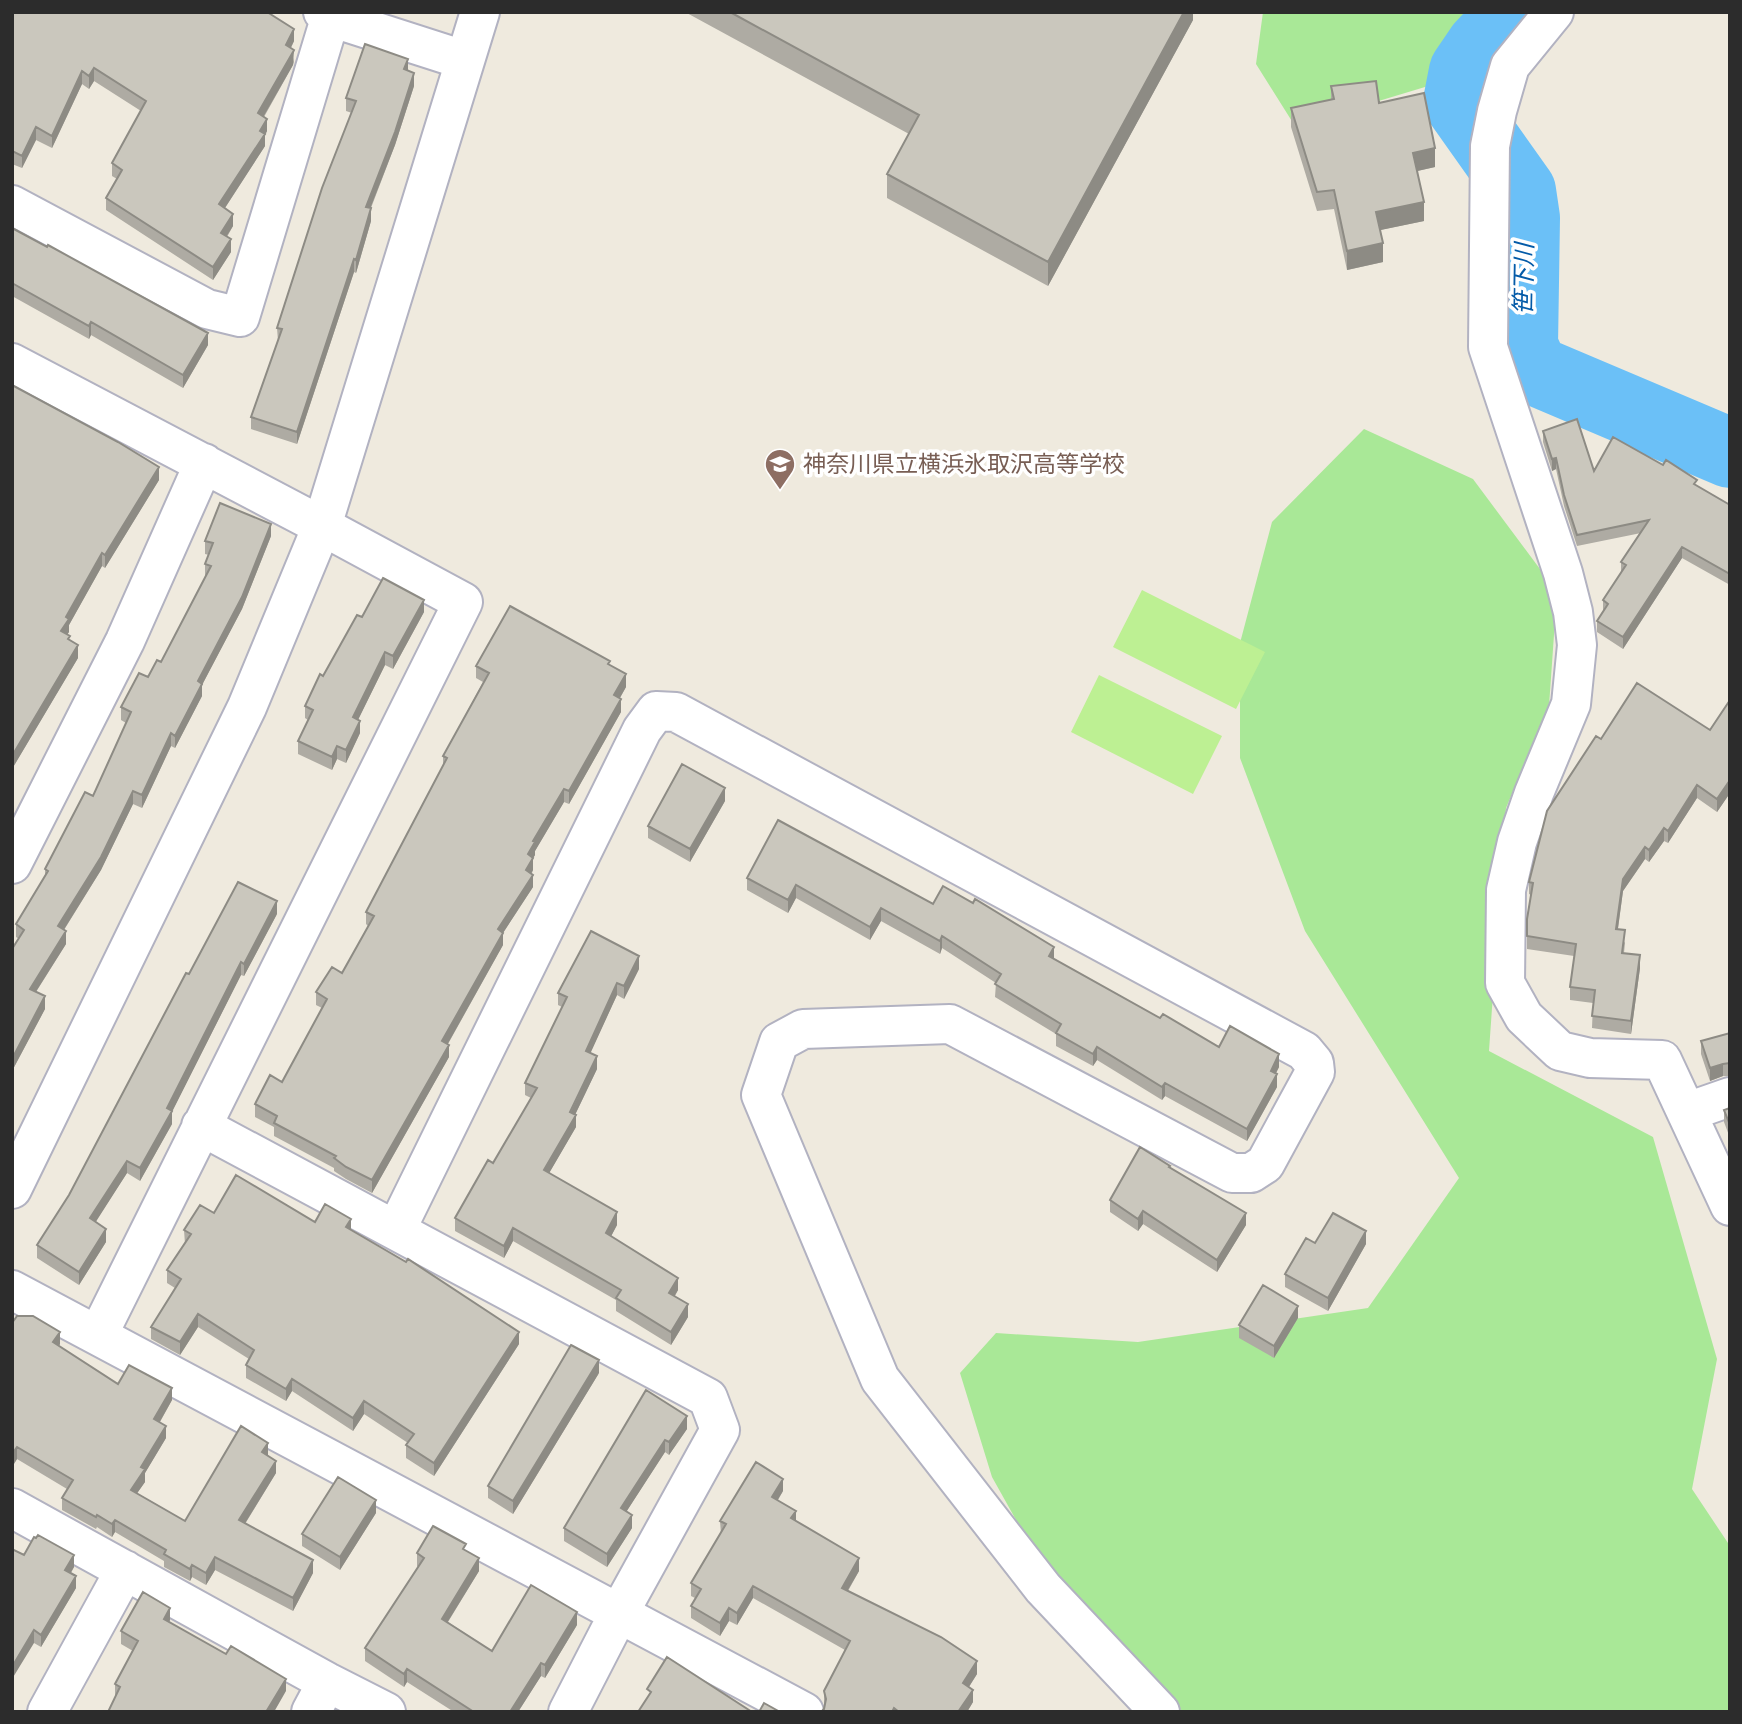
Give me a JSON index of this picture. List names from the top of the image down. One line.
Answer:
{"water":["笹下川"],"places":{"school or university":["神奈川県立横浜氷取沢高等学校"]}}
